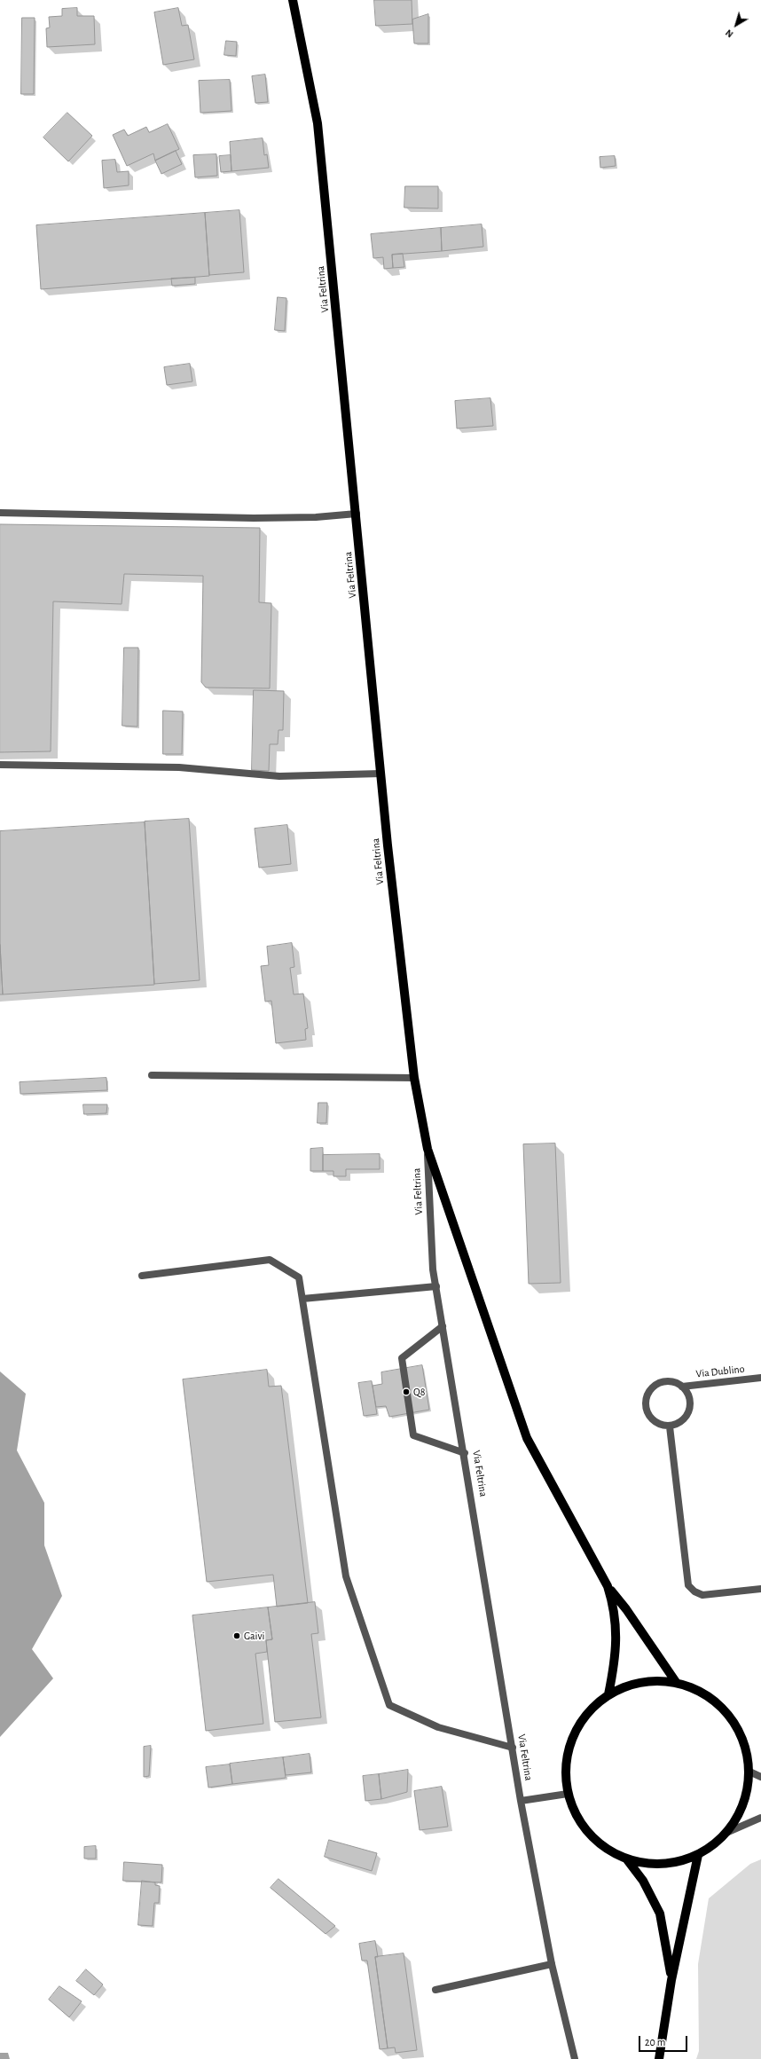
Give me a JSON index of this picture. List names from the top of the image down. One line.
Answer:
{"streets":{"main road":["Via Feltrina"],"street":["Via Dublino"]},"places":["Q8","Gaivi"],"scale_bar":"20 m","north":"bottom left"}
